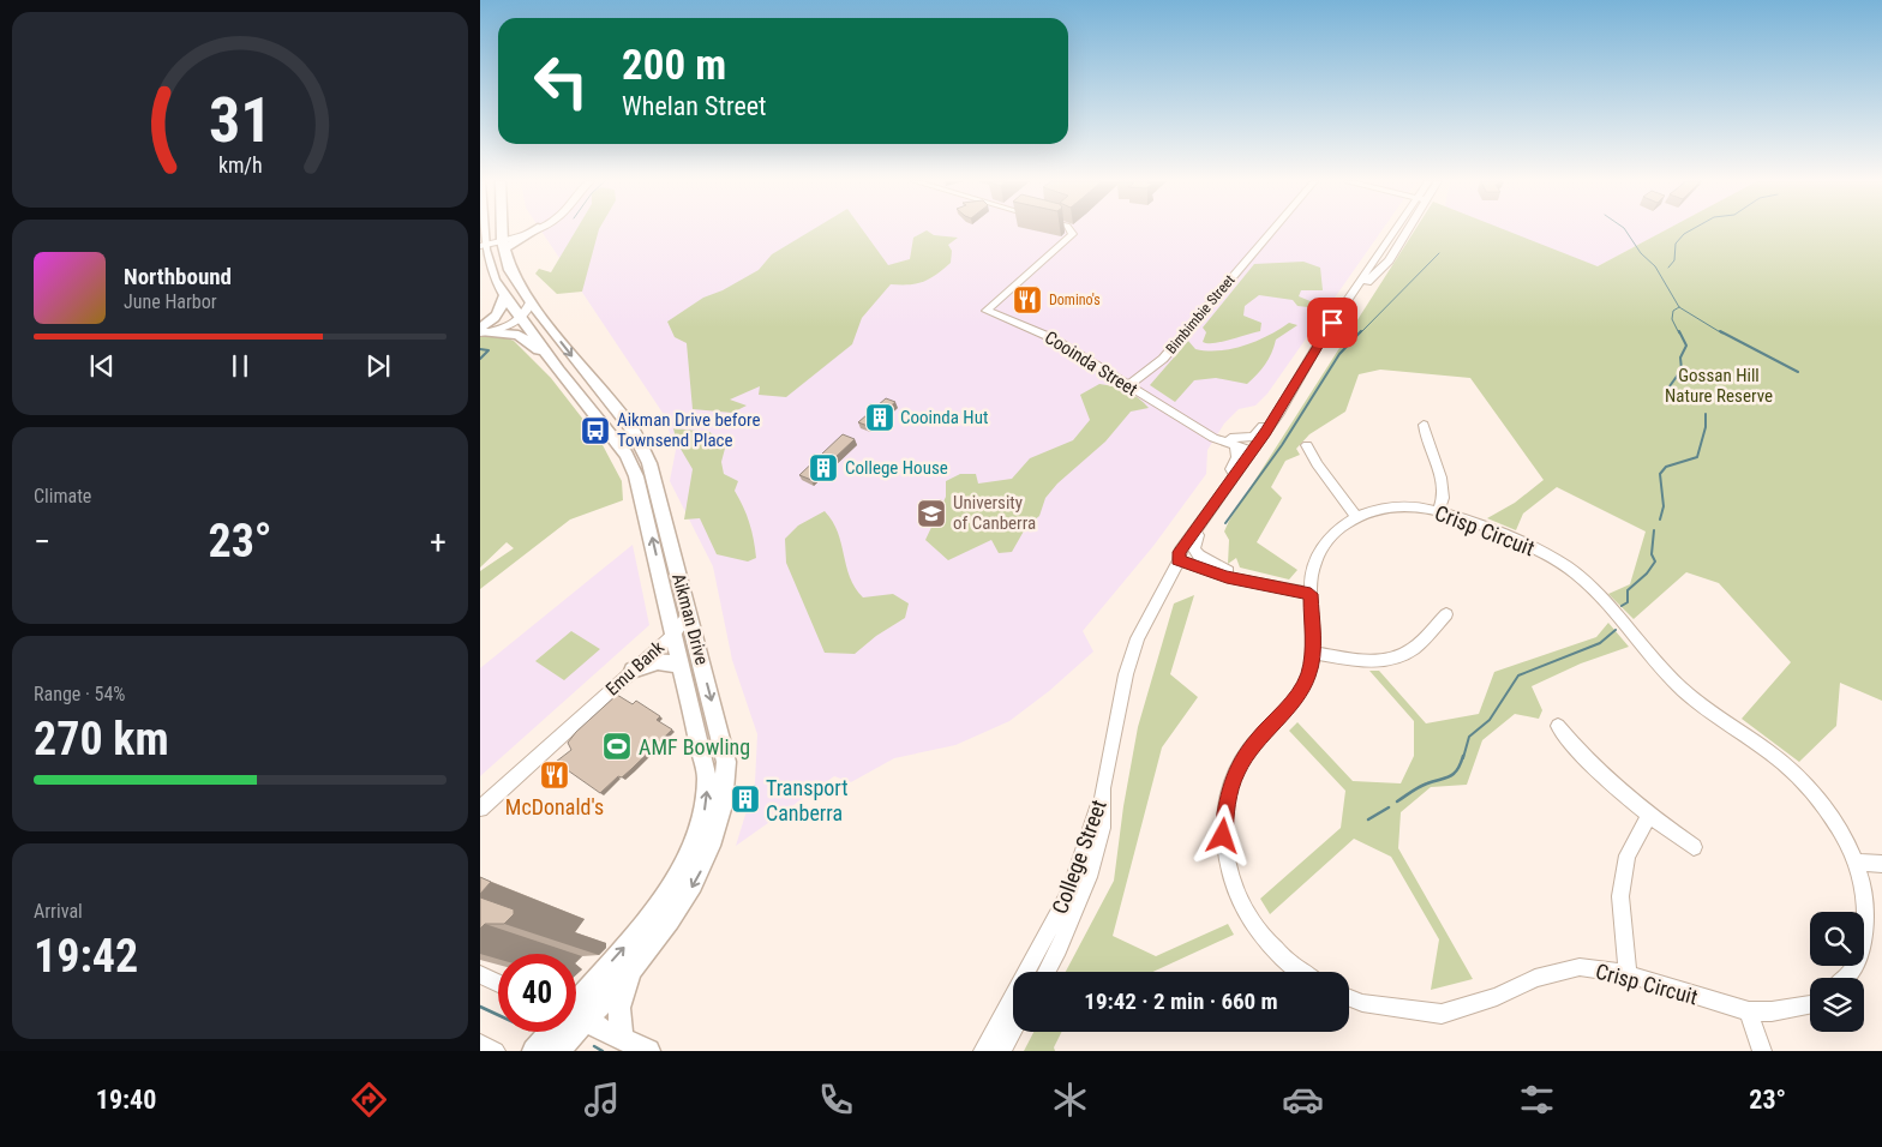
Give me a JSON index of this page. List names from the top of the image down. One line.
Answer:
{"streets":{"main road":["Aikman Drive"],"street":["Bimbimbie Street","Cooinda Street","Crisp Circuit","Emu Bank","College Street"]},"crossings":[["Bimbimbie Street","Cooinda Street"],["Cooinda Street","College Street"],["Aikman Drive","Emu Bank"]],"parks":["Gossan Hill Nature Reserve"],"places":{"restaurant":["Domino's","McDonald's"],"building":["Cooinda Hut","College House","Transport Canberra"],"bus stop":["Aikman Drive before Townsend Place"],"school or university":["University of Canberra"],"sports":["AMF Bowling"]},"page":{"turn":["200 m","Whelan Street"],"song":["Northbound","June Harbor"],"tile":["Climate",["Range · 54%","270 km"],["Arrival","19:42"]],"heat":["−","23°","+"],"limit":"40","trip":"19:42 · 2 min · 660 m","tabs":["19:40","23°"],"gauge":["31","km/h"]}}
